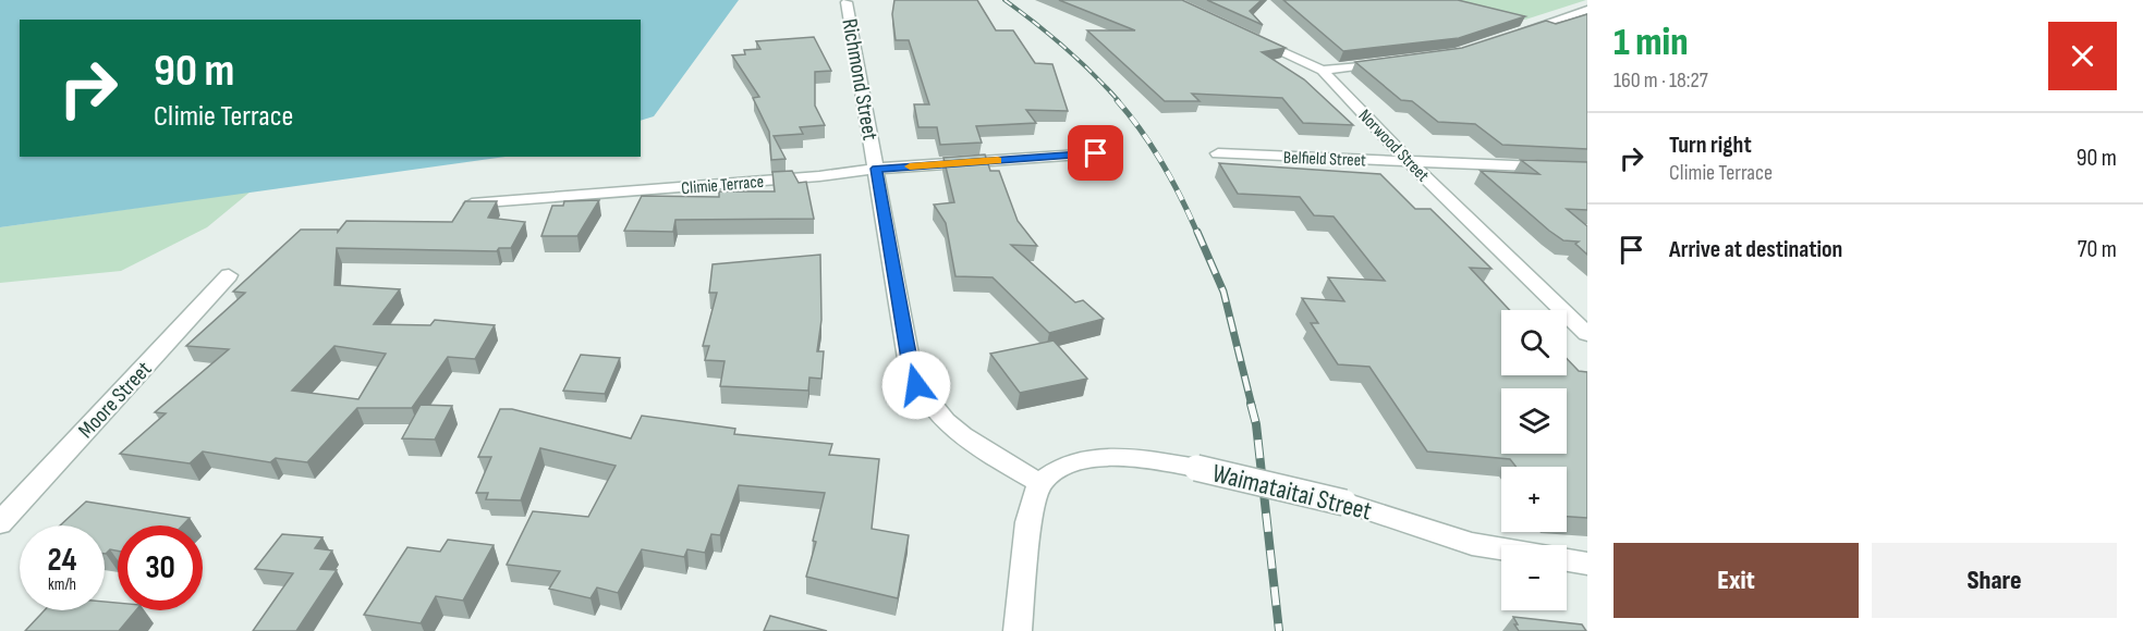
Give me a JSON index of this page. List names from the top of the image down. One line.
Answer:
{"streets":{"street":["Richmond Street","Norwood Street","Belfield Street","Climie Terrace","Moore Street","Waimataitai Street"]},"crossings":[["Richmond Street","Climie Terrace"],["Richmond Street","Waimataitai Street"],["Norwood Street","Belfield Street"]],"page":{"heading":["1 min","160 m · 18:27"],"turn":["90 m","Climie Terrace"],"list":[{"name":"Turn right","note":"Climie Terrace","value":"90 m"},{"name":"Arrive at destination","value":"70 m"}],"map_buttons":["+","−"],"speed":"24 km/h","limit":"30","buttons":["Exit","Share"]}}
